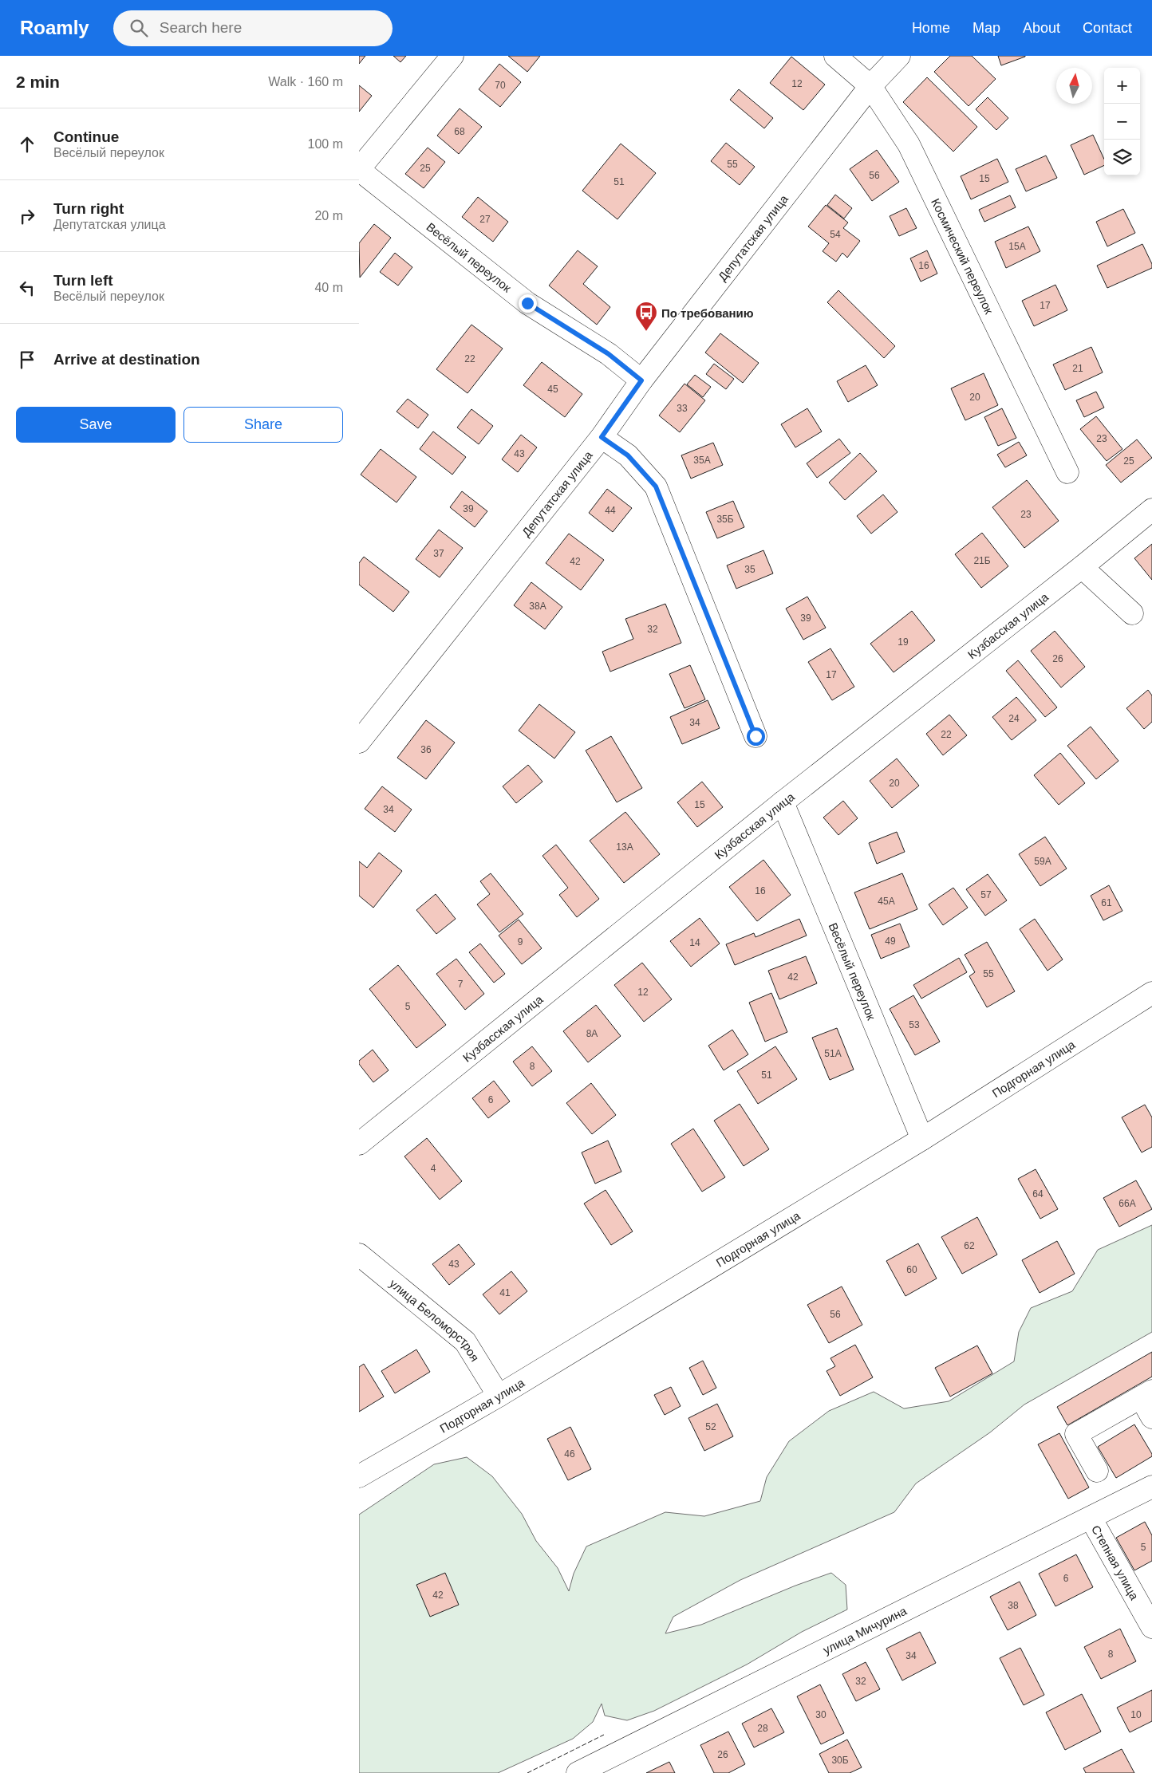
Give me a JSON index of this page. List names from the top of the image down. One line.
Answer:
{"streets":{"street":["Депутатская улица","Космический переулок","Весёлый переулок","Кузбасская улица","Подгорная улица","улица Беломорстроя","Степная улица","улица Мичурина"]},"crossings":[["Депутатская улица","Космический переулок"],["Депутатская улица","Весёлый переулок"],["Весёлый переулок","Кузбасская улица"],["Весёлый переулок","Подгорная улица"],["Подгорная улица","улица Беломорстроя"],["Степная улица","улица Мичурина"]],"places":{"bus stop":["По требованию"]},"house_numbers":["12","70","68","55","25","56","15","51","27","54","15А","16","17","22","21","45","20","33","23","43","35А","25","39","44","23","35Б","37","21Б","42","35","38А","39","32","19","26","17","24","34","22","36","20","15","34","13А","59А","16","57","45А","61","49","9","14","55","42","7","12","5","53","8А","51А","8","51","6","4","64","66А","62","43","60","41","56","52","46","5","6","42","38","8","34","32","30","10","28","26","30Б"],"north":"top","page":{"header":"Roamly","search":"Search here","nav":["Home","Map","About","Contact"],"heading":["2 min","Walk · 160 m"],"map_buttons":["+","−"],"list":[["Continue","Весёлый переулок","100 m"],["Turn right","Депутатская улица","20 m"],["Turn left","Весёлый переулок","40 m"],"Arrive at destination"],"buttons":["Save","Share"]}}
